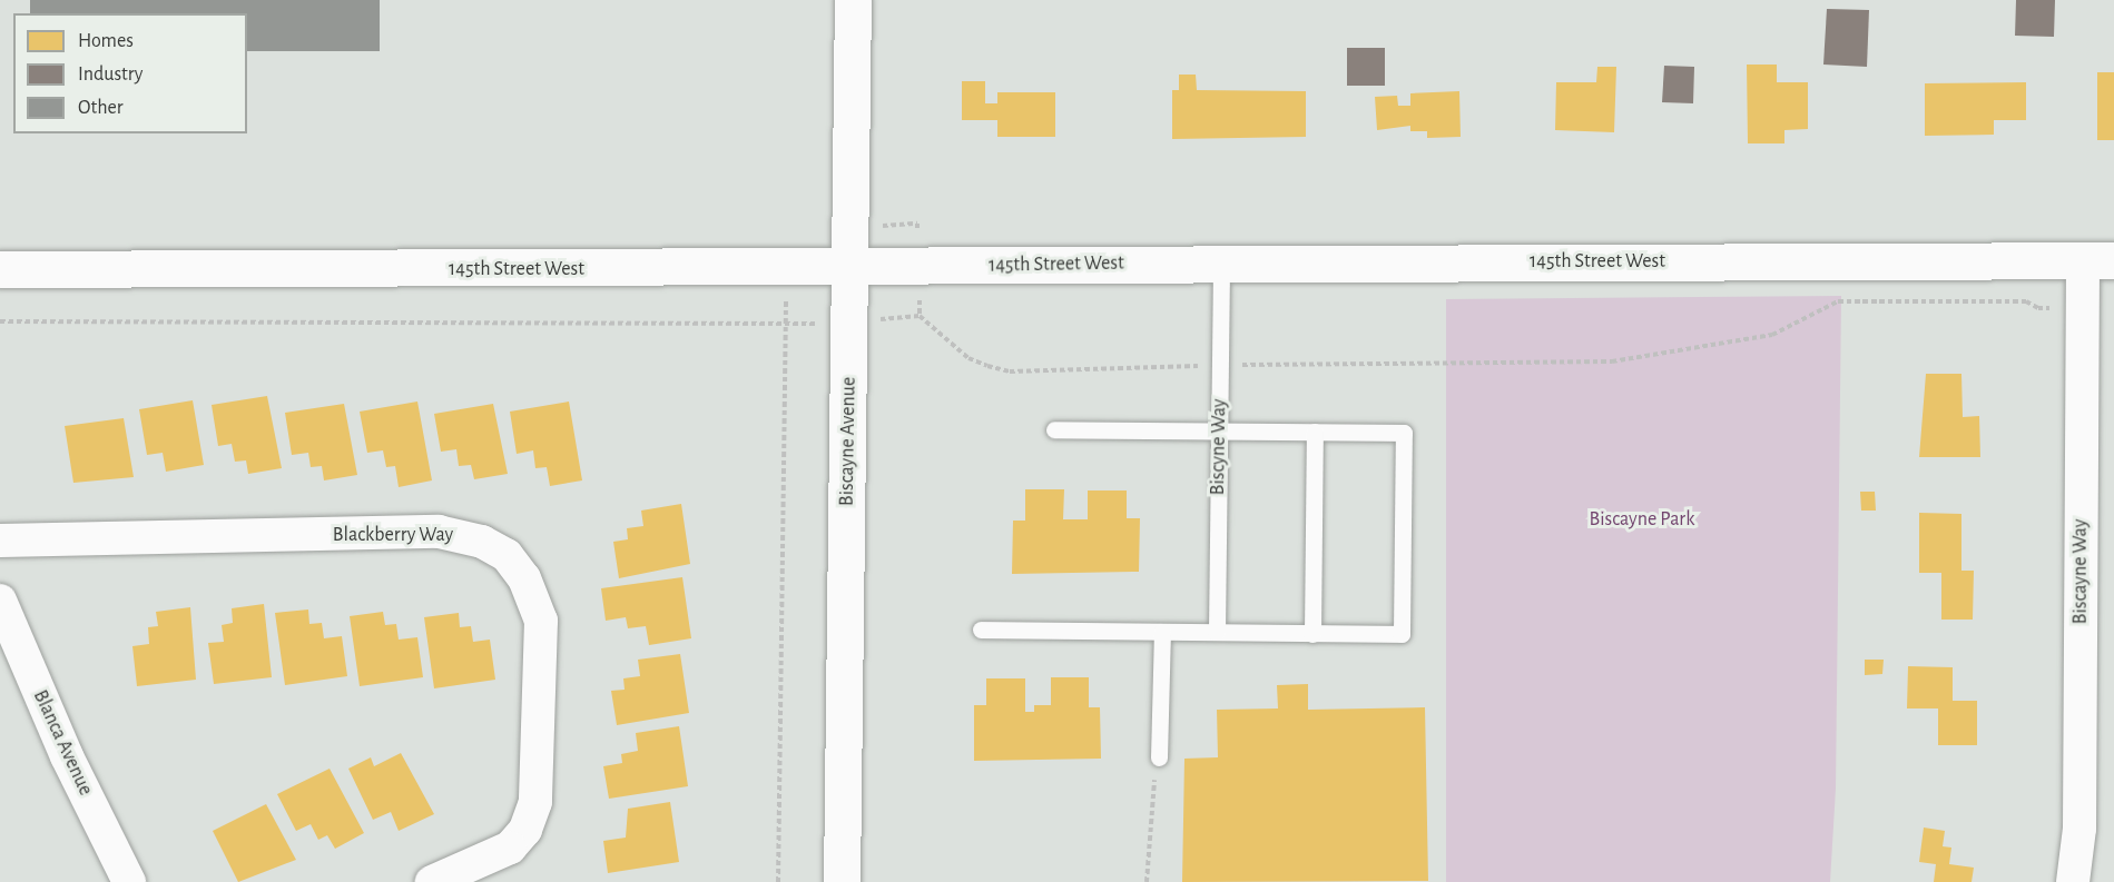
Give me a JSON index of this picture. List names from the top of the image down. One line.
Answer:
{"streets":{"street":["145th Street West","Biscayne Avenue","Blackberry Way","Biscayne Way","Blanca Avenue"],"lane":["Biscyne Way"]},"crossings":[["145th Street West","Biscayne Avenue"],["145th Street West","Biscyne Way"],["145th Street West","Biscayne Way"]],"parks":["Biscayne Park"],"legend":["Homes","Industry","Other"]}
